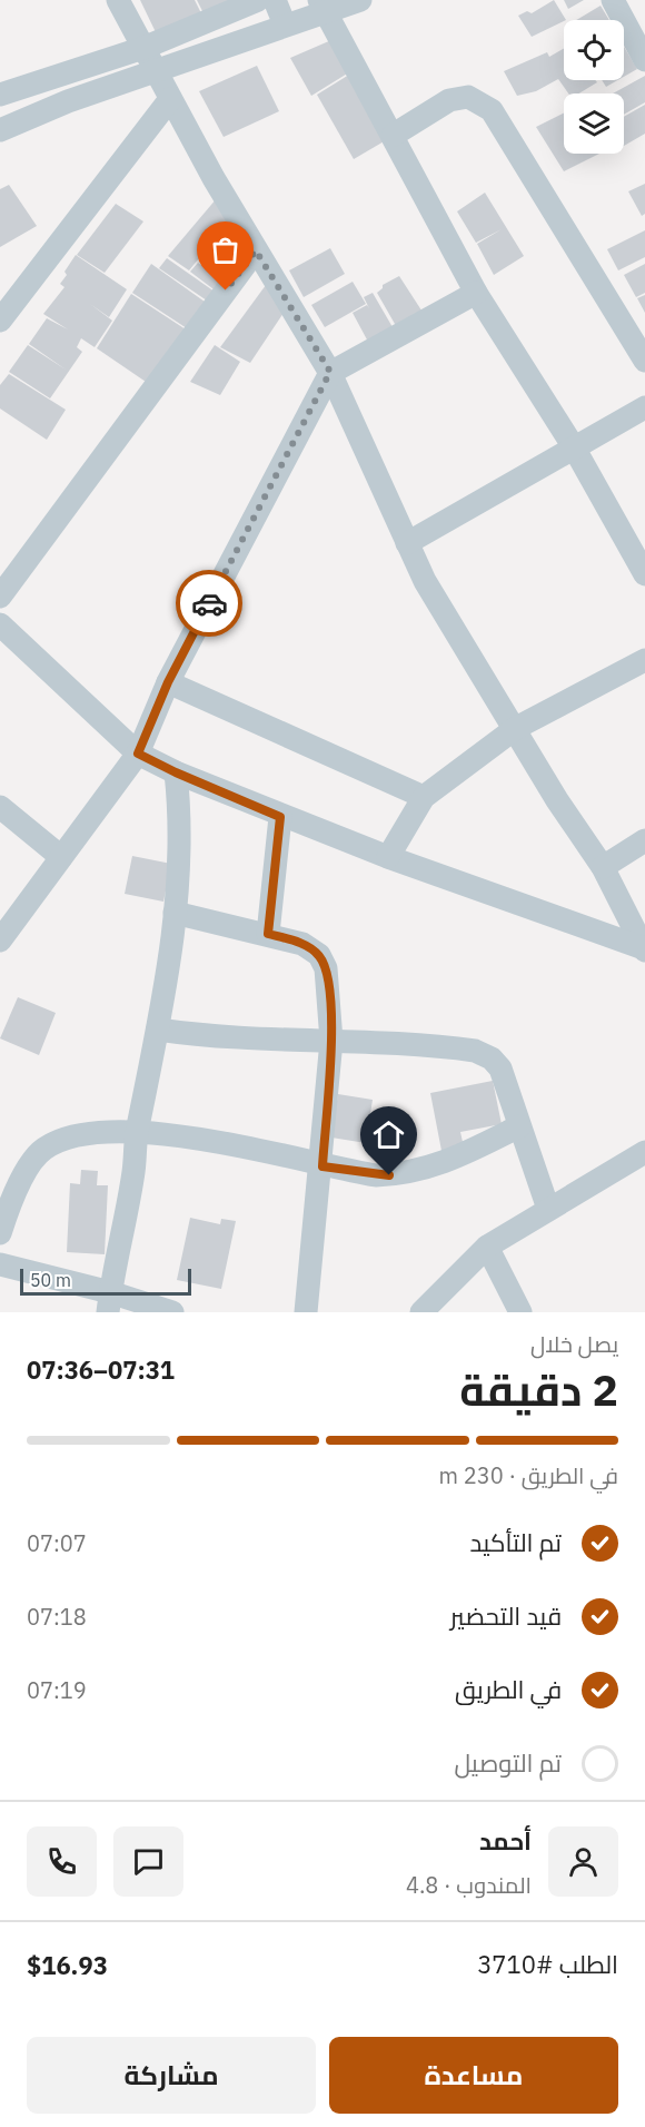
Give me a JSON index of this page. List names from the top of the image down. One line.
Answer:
{"scale_bar":"50 m","page":{"scale":"50 m","heading":["2 دقيقة","يصل خلال","07:31–07:36"],"panel":["أحمد","المندوب · 4.8","الطلب #3710","$16.93"],"bar":"في الطريق · 230 m","list":[["تم التأكيد","07:07"],["قيد التحضير","07:18"],["في الطريق","07:19"],"تم التوصيل"],"buttons":["مساعدة","مشاركة"]}}
